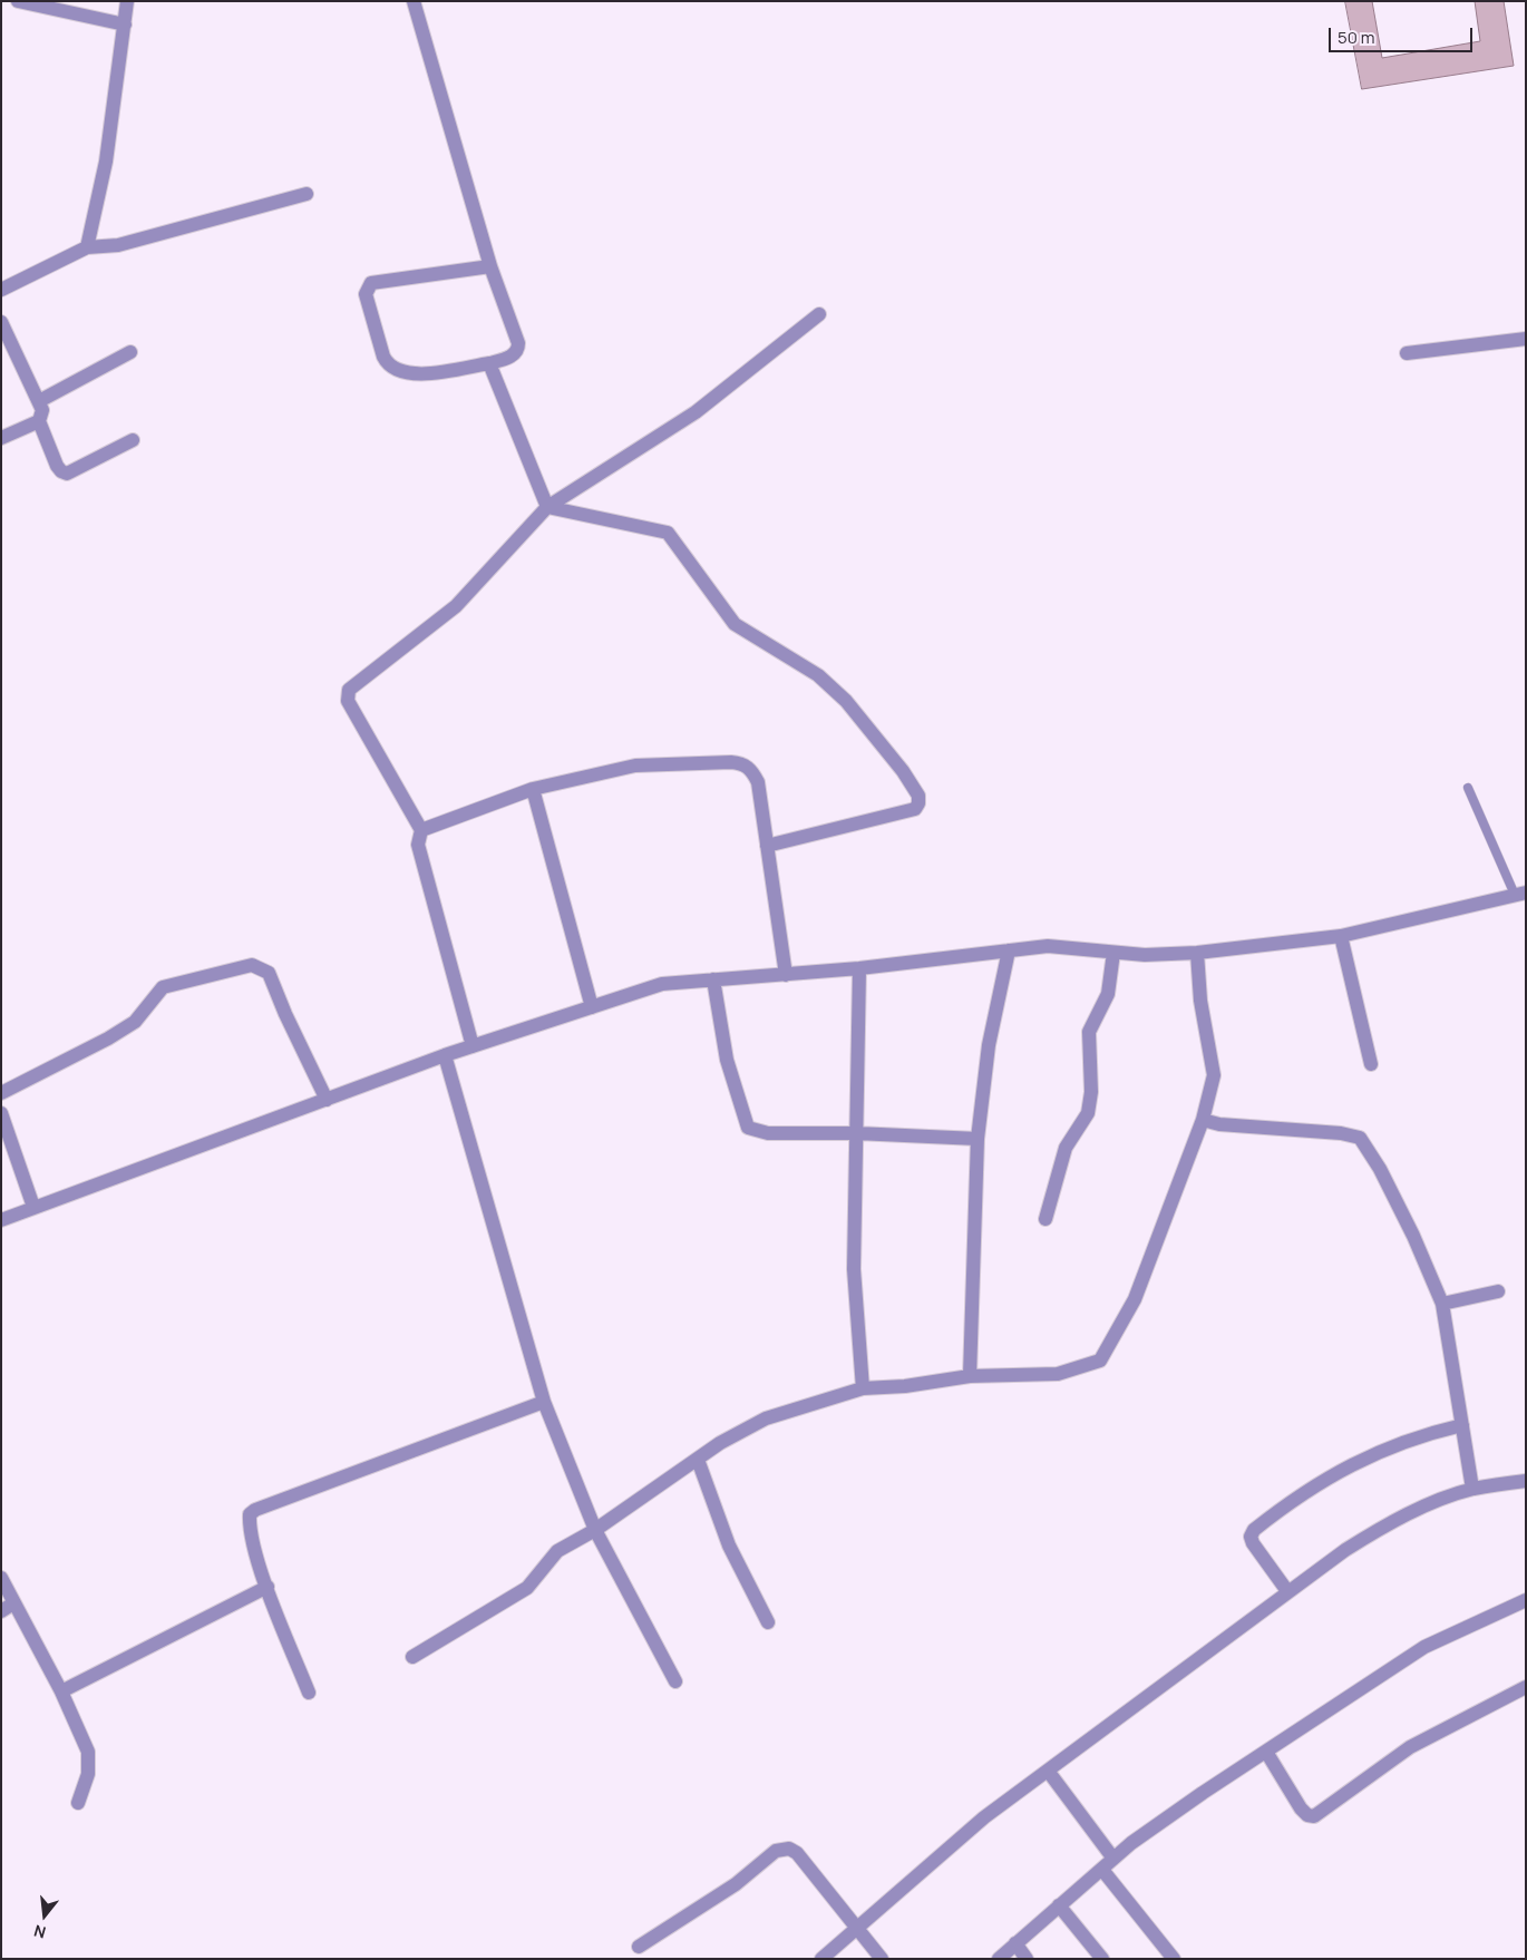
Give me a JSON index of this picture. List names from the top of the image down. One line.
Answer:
{"scale_bar":"50 m","north":"bottom"}
